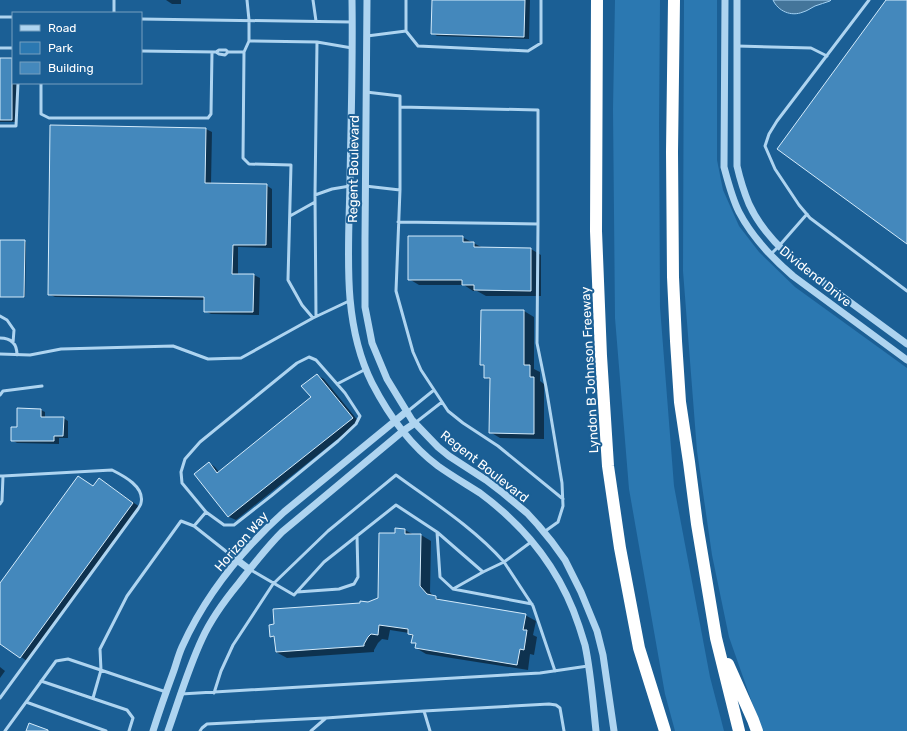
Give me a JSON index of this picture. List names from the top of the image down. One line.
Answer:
{"streets":{"highway":["Lyndon B Johnson Freeway"],"street":["Regent Boulevard","Dividend Drive","Horizon Way"]},"crossings":[["Regent Boulevard","Horizon Way"]],"legend":["Road","Park","Building"]}
